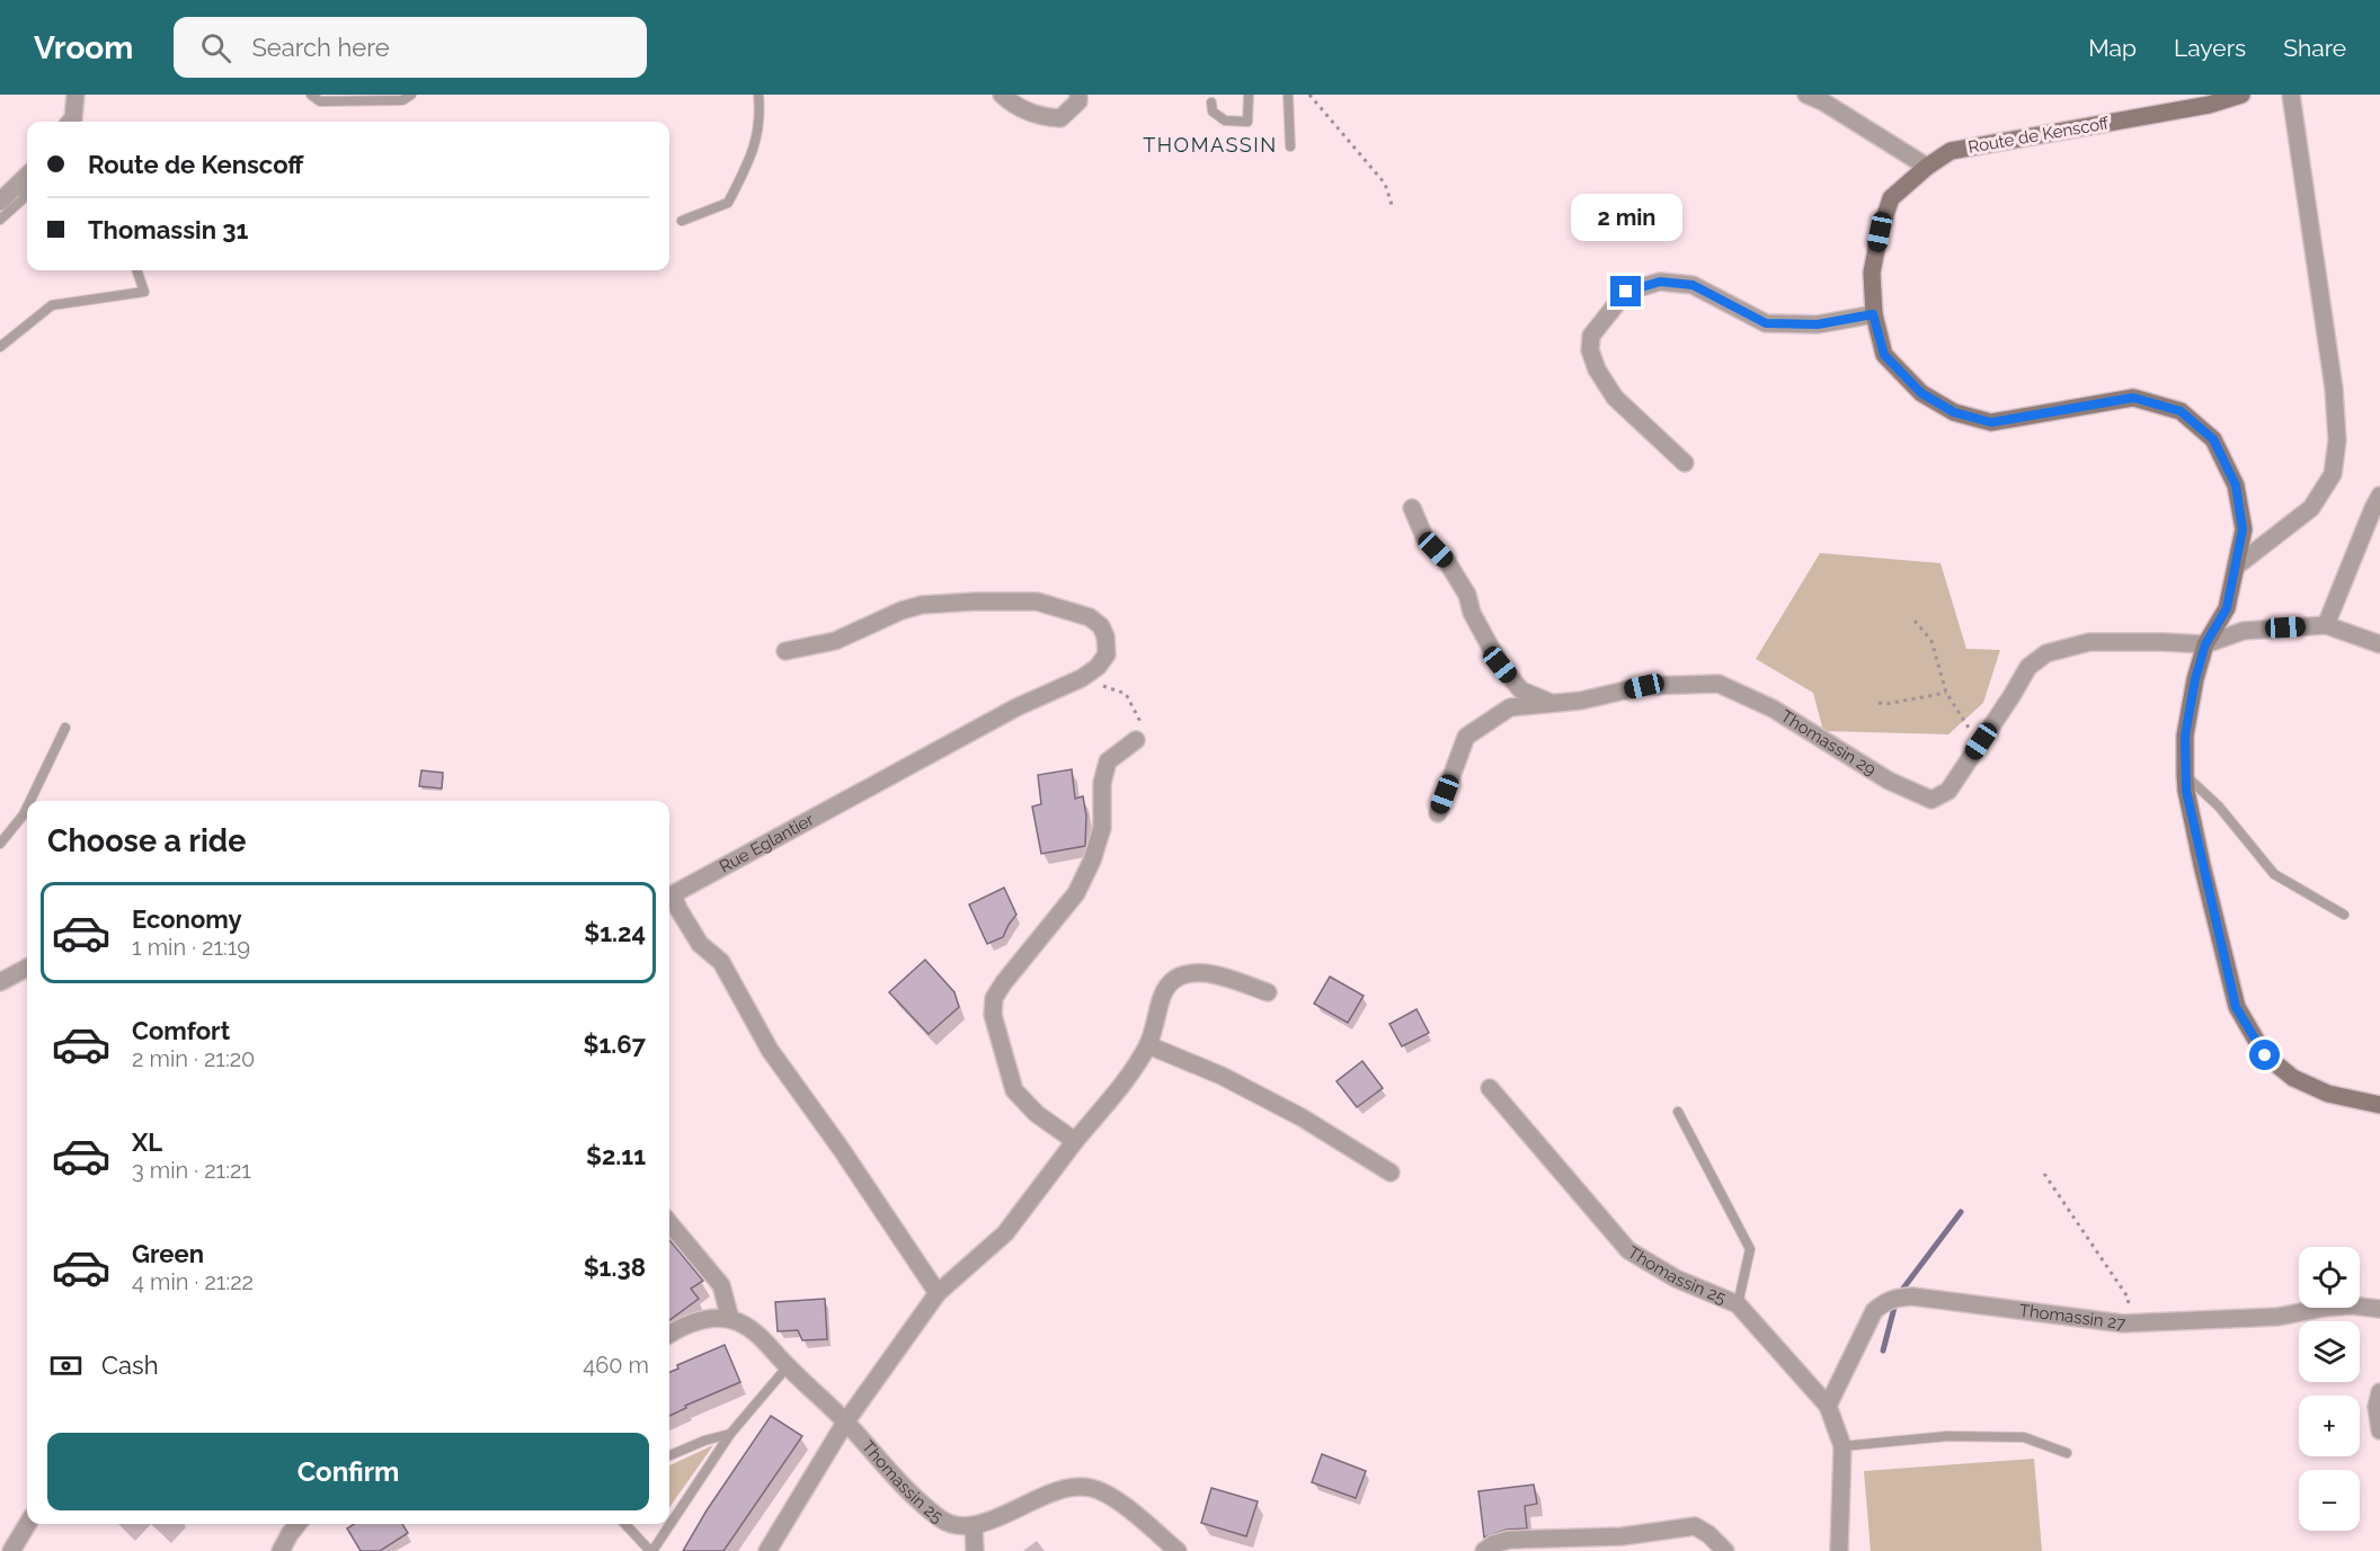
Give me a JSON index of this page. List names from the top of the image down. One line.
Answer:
{"streets":{"main road":["Route de Kenscoff"],"street":["Thomassin 29","Rue Eglantier","Thomassin 25","Thomassin 27"]},"crossings":[["Route de Kenscoff","Thomassin 29"],["Thomassin 25","Thomassin 27"]],"districts":["THOMASSIN"],"page":{"header":"Vroom","search":"Search here","nav":["Map","Layers","Share"],"banner":["Route de Kenscoff","Thomassin 31"],"bubble":"2 min","heading":"Choose a ride","list":[{"name":"Economy","note":"1 min · 21:19","value":"$1.24"},{"name":"Comfort","note":"2 min · 21:20","value":"$1.67"},{"name":"XL","note":"3 min · 21:21","value":"$2.11"},{"name":"Green","note":"4 min · 21:22","value":"$1.38"}],"map_buttons":["+","−"],"pay":["Cash","460 m"],"buttons":"Confirm"}}
